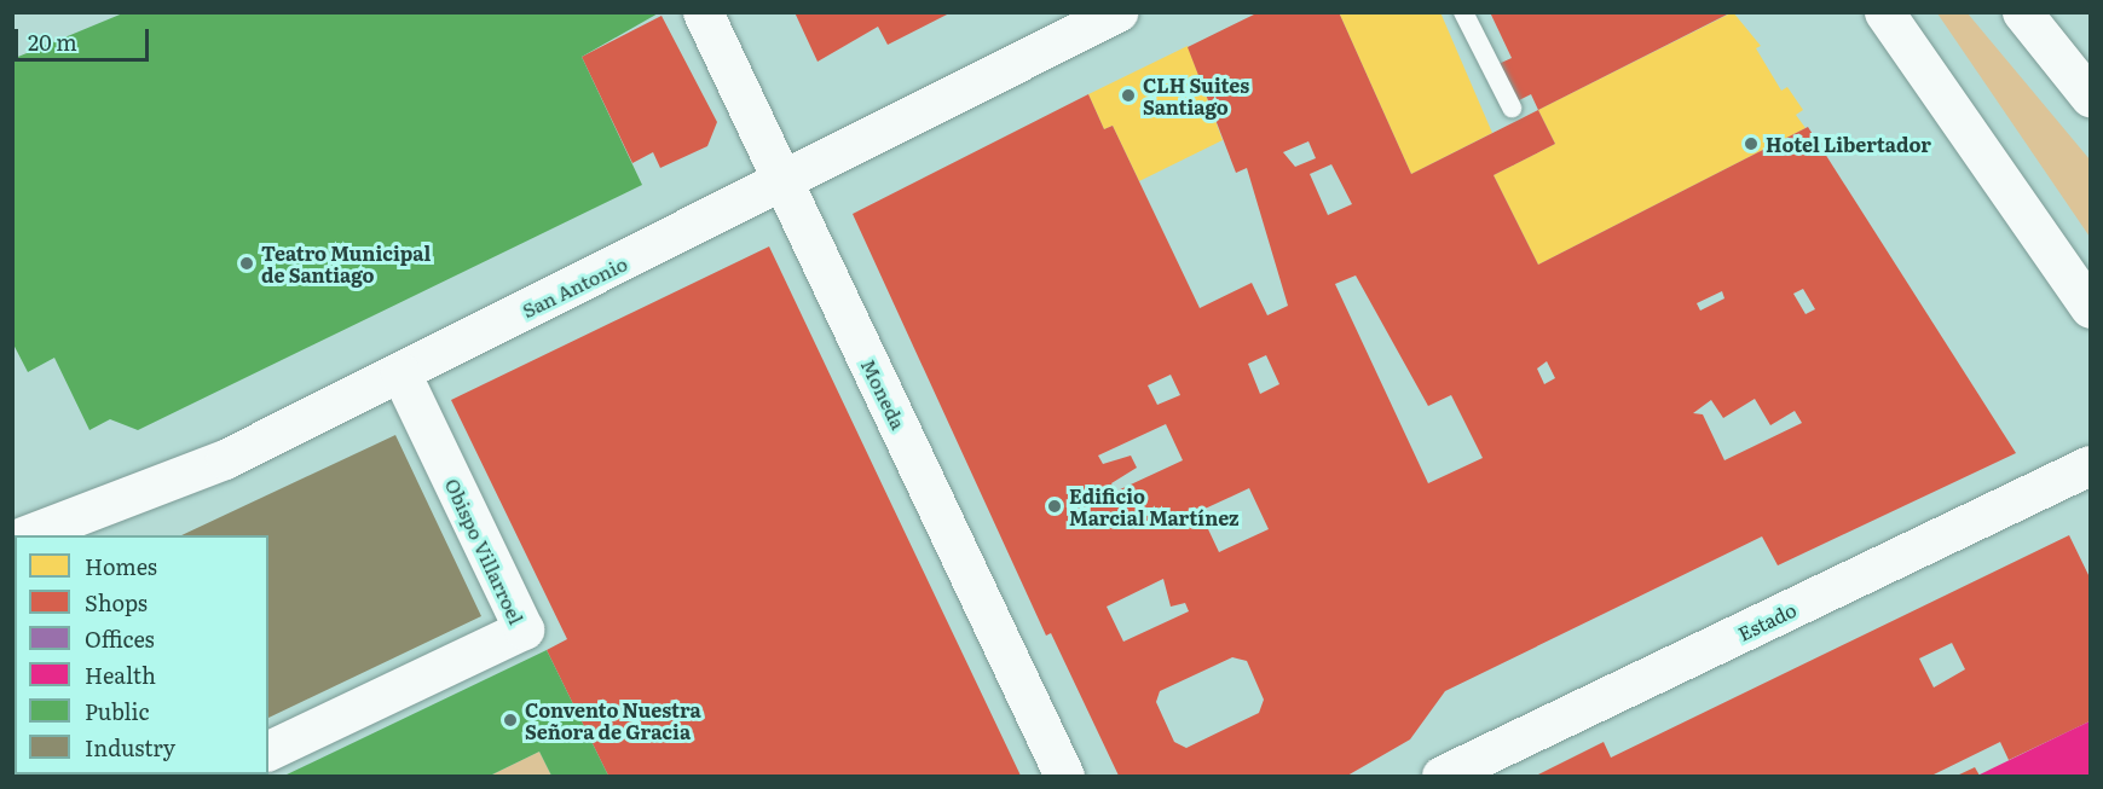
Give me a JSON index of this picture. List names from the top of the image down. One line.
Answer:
{"streets":{"street":["San Antonio","Moneda","Obispo Villarroel","Estado"]},"crossings":[["San Antonio","Moneda"],["San Antonio","Obispo Villarroel"]],"places":["CLH Suites Santiago","Hotel Libertador","Teatro Municipal de Santiago","Edificio Marcial Martínez","Convento Nuestra Señora de Gracia"],"legend":["Homes","Shops","Offices","Health","Public","Industry"],"scale_bar":"20 m"}
